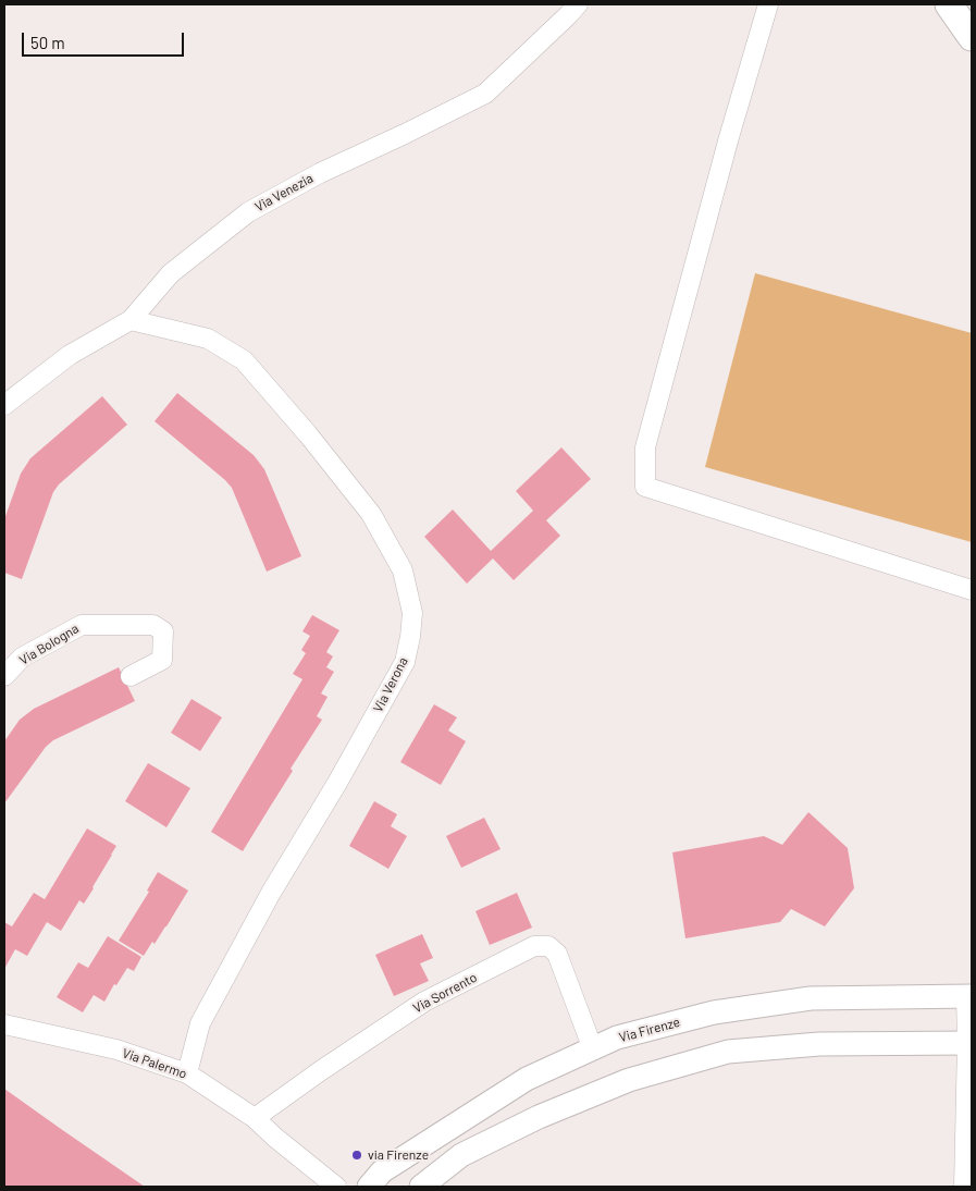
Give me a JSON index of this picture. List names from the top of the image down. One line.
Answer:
{"streets":{"street":["Via Venezia","Via Bologna","Via Verona","Via Sorrento","Via Firenze","Via Palermo"]},"crossings":[["Via Venezia","Via Verona"],["Via Verona","Via Palermo"],["Via Sorrento","Via Firenze"],["Via Sorrento","Via Palermo"]],"places":["via Firenze"],"scale_bar":"50 m"}
